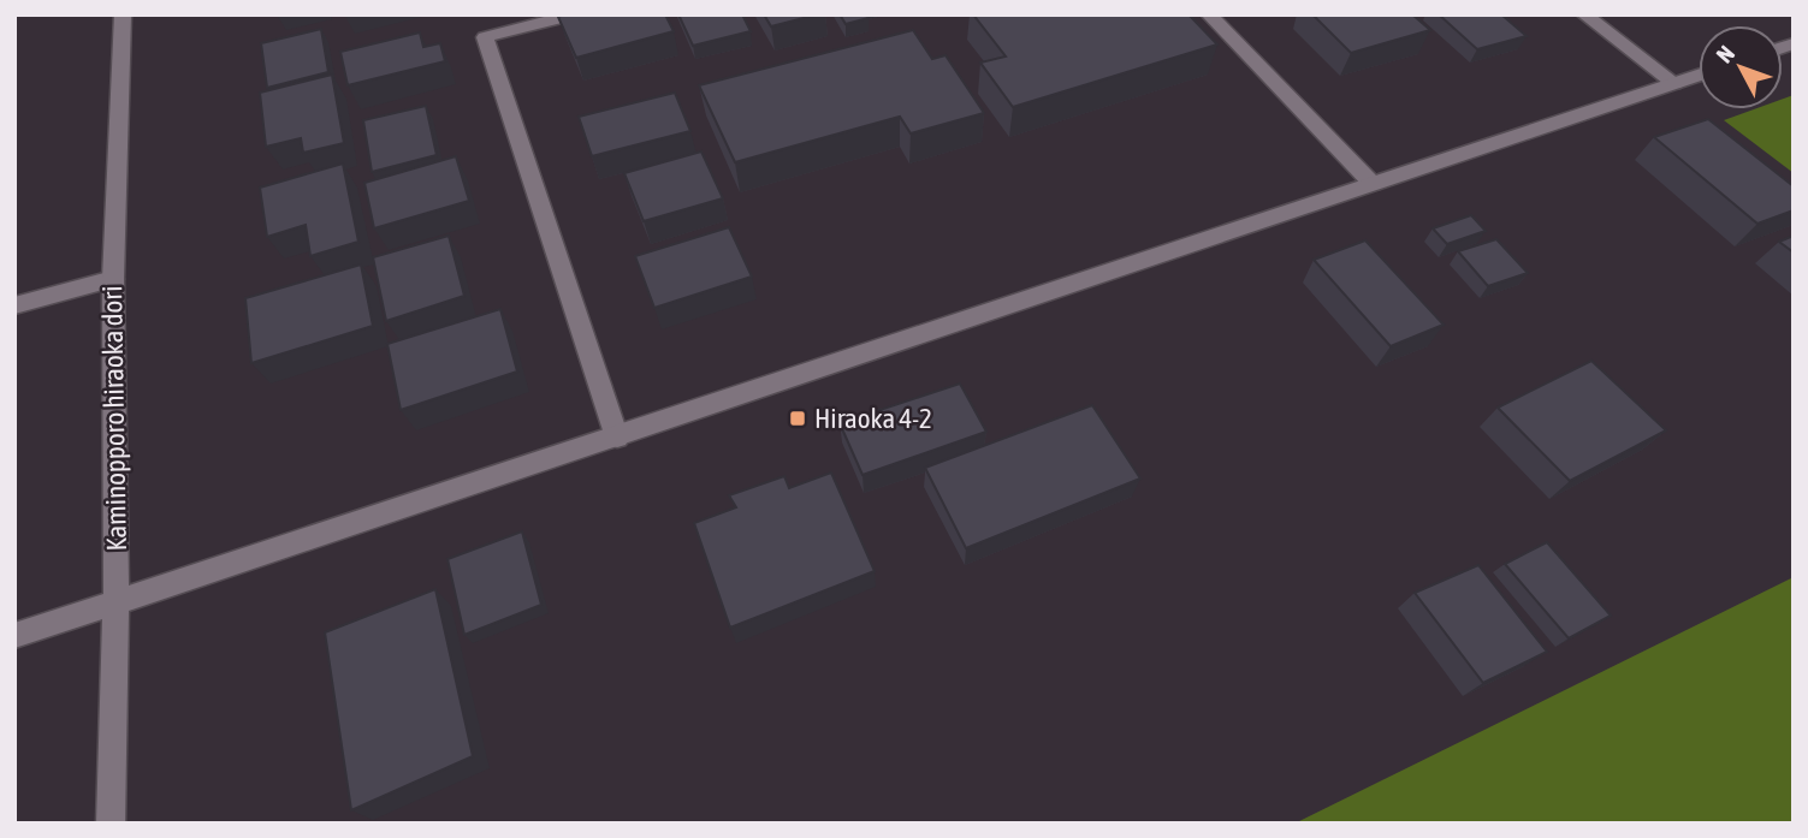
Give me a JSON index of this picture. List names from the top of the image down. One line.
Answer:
{"streets":{"street":["Kaminopporo hiraoka dori"]},"places":{"transit":["Hiraoka 4-2"]},"north":"top left"}
